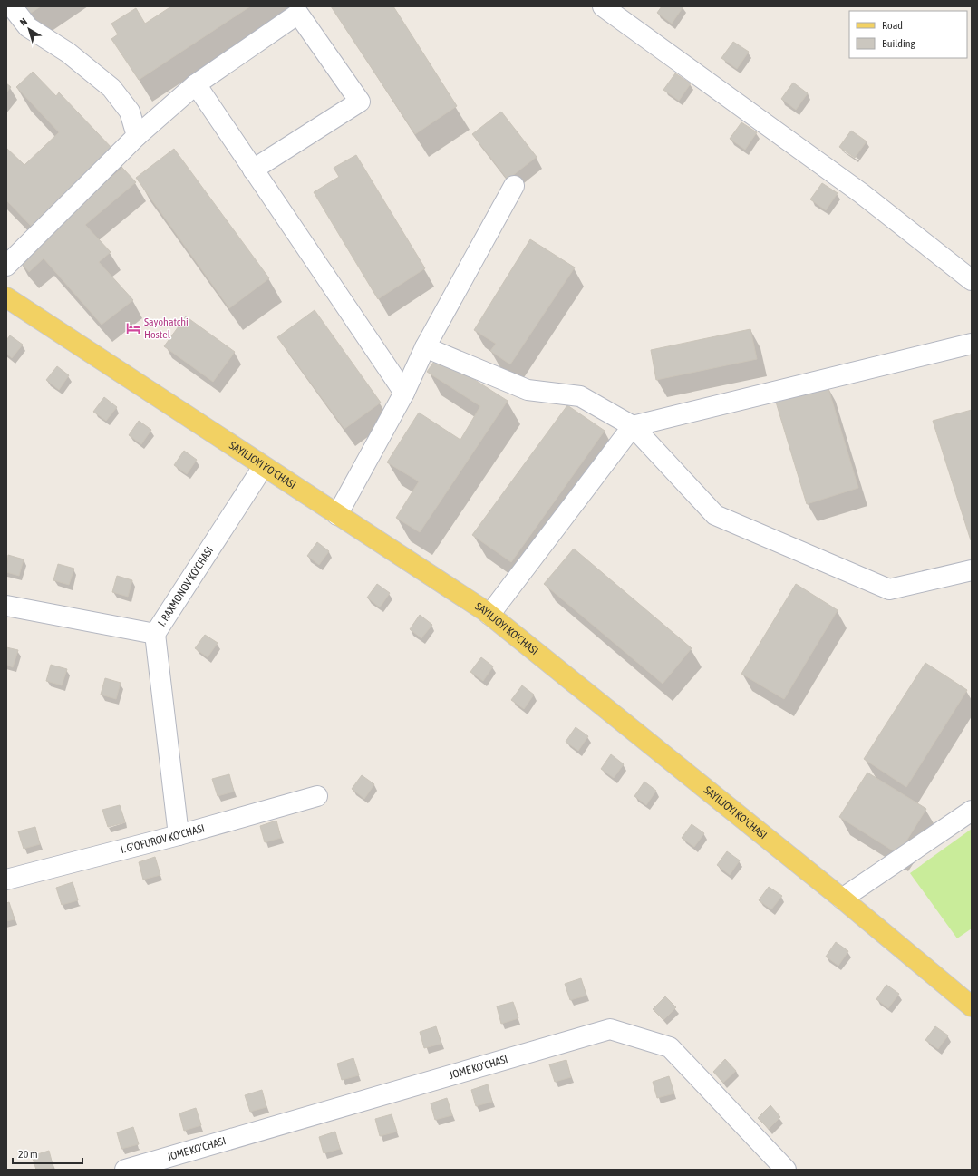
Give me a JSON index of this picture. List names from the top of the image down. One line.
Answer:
{"streets":{"main road":["SAYILJOYI KO'CHASI"],"street":["I. RAXMONOV KO'CHASI","I. G'OFUROV KO'CHASI","JOME KO'CHASI"]},"crossings":[["SAYILJOYI KO'CHASI","I. RAXMONOV KO'CHASI"]],"places":{"hotel":["Sayohatchi Hostel"]},"legend":["Road","Building"],"scale_bar":"20 m","north":"top left"}
